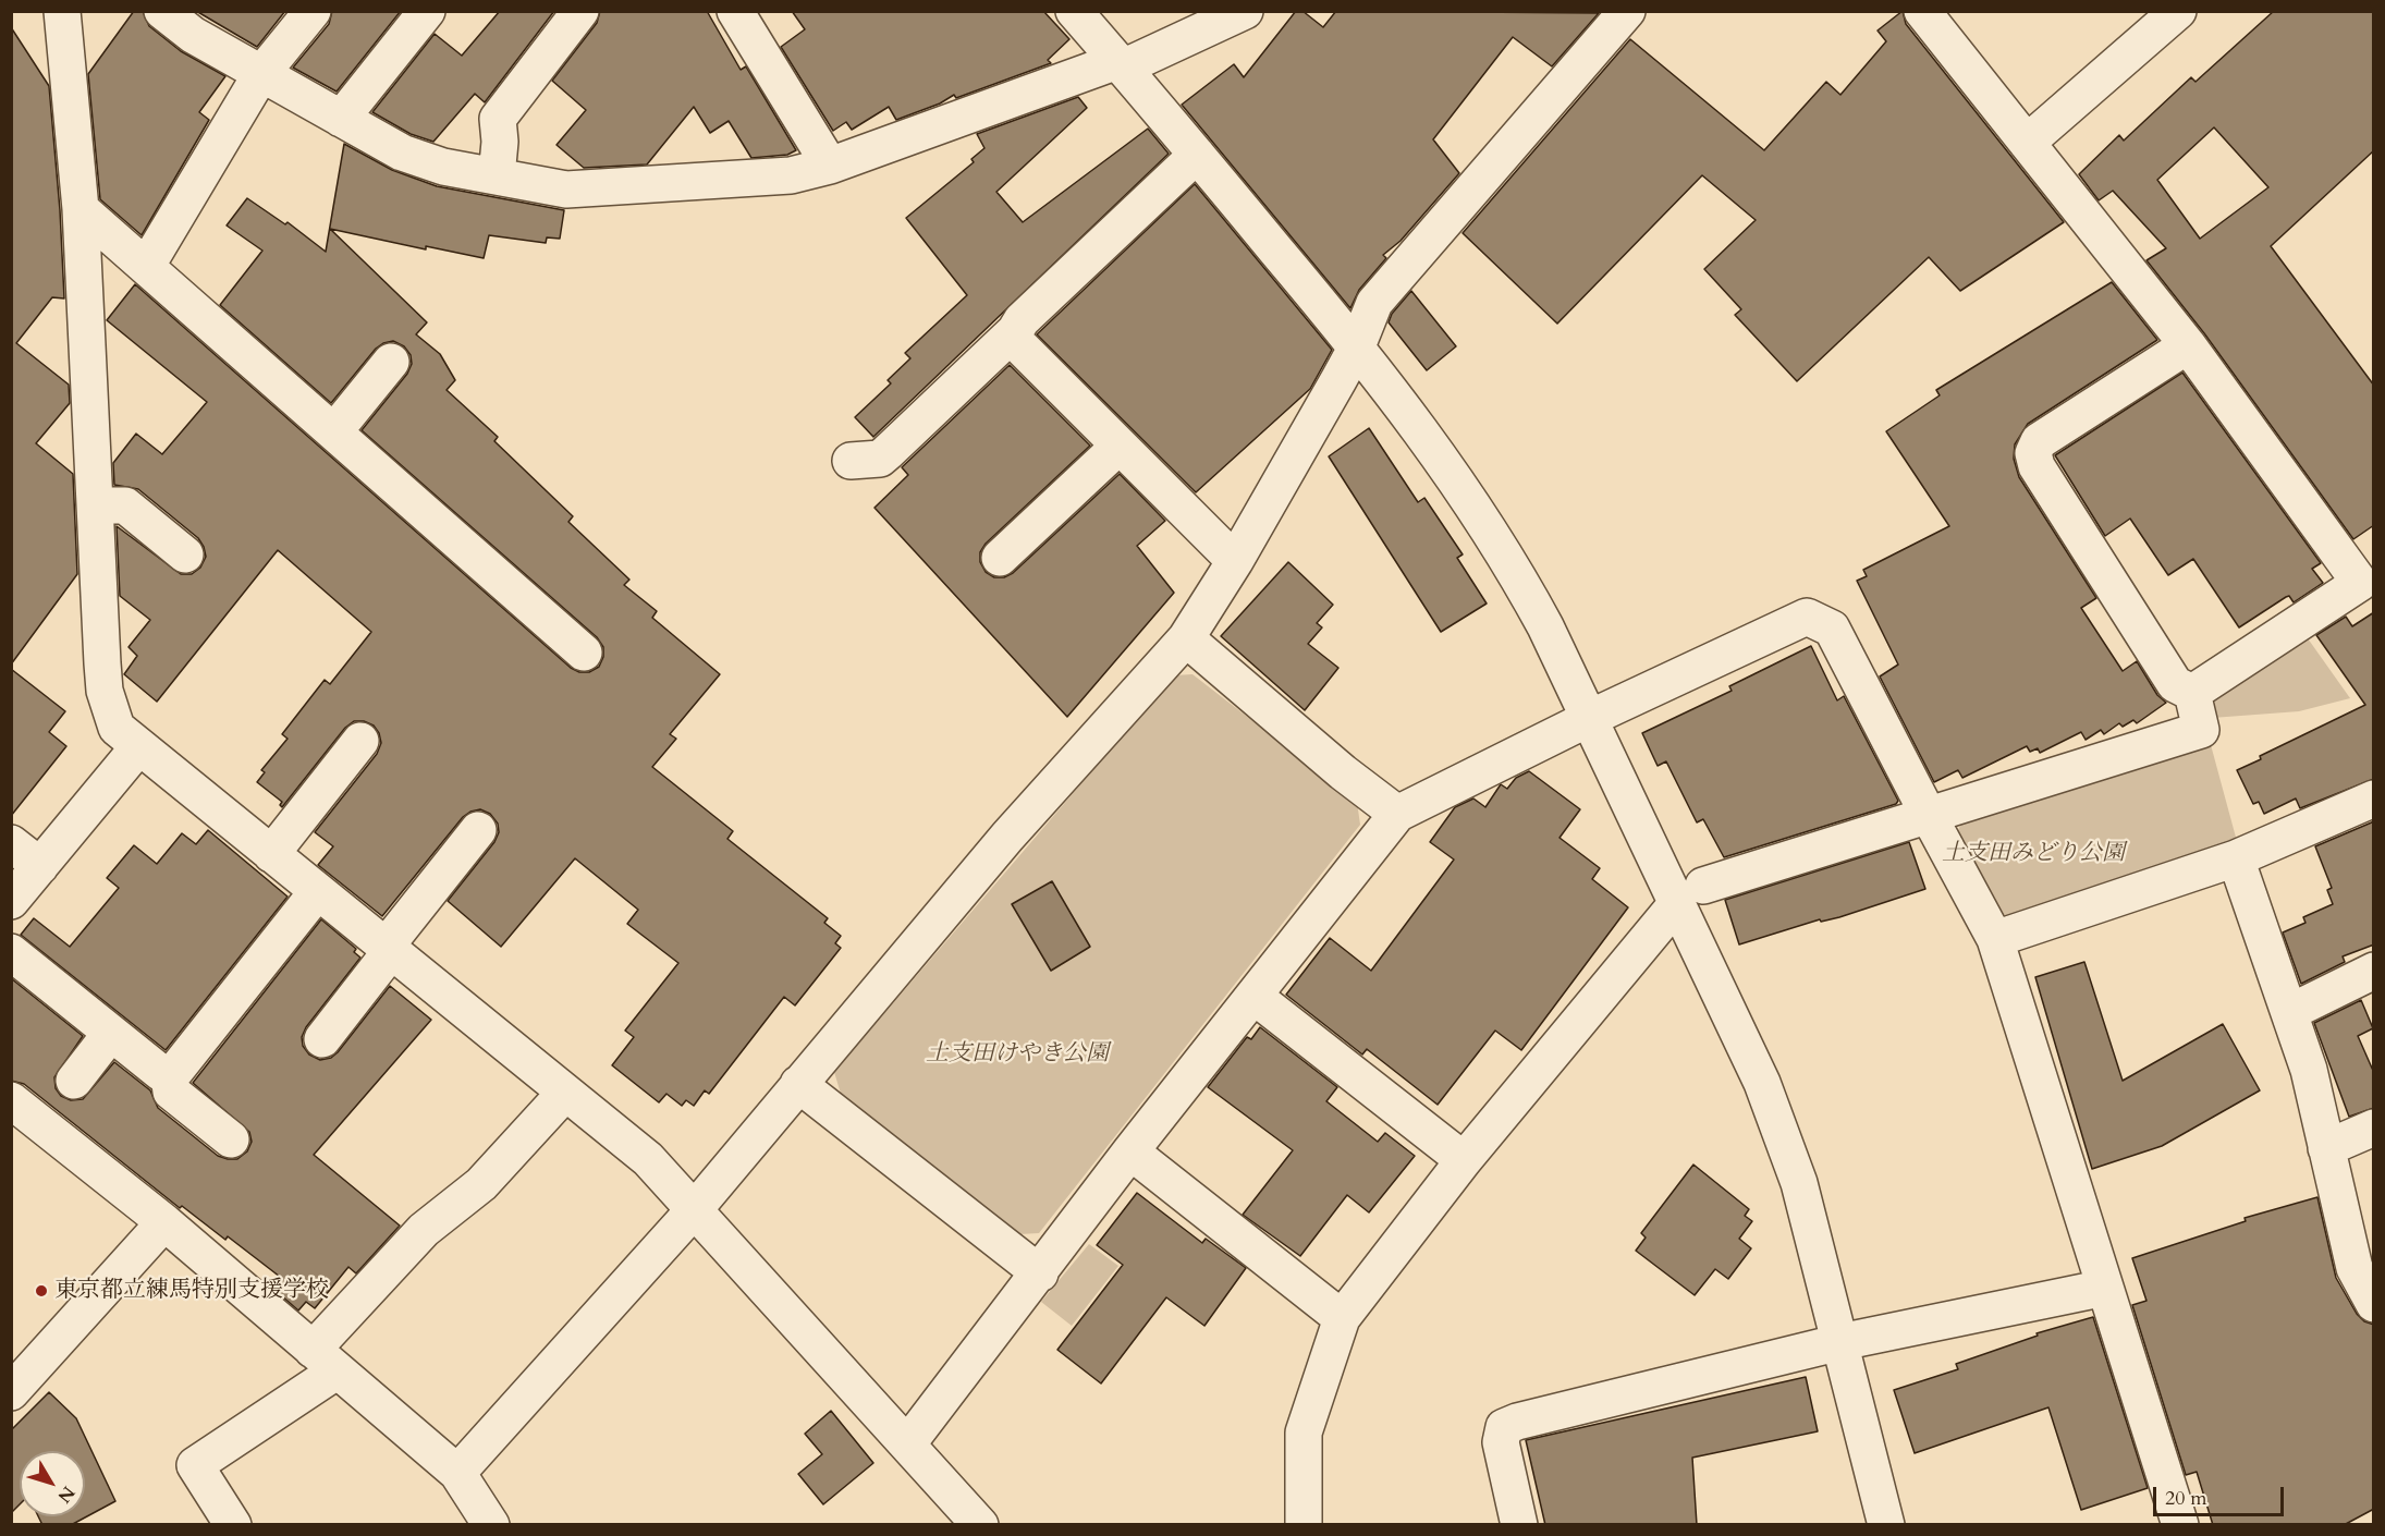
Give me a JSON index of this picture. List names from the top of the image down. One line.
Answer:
{"parks":["土支田みどり公園","土支田けやき公園"],"places":["東京都立練馬特別支援学校"],"scale_bar":"20 m","north":"bottom right"}
